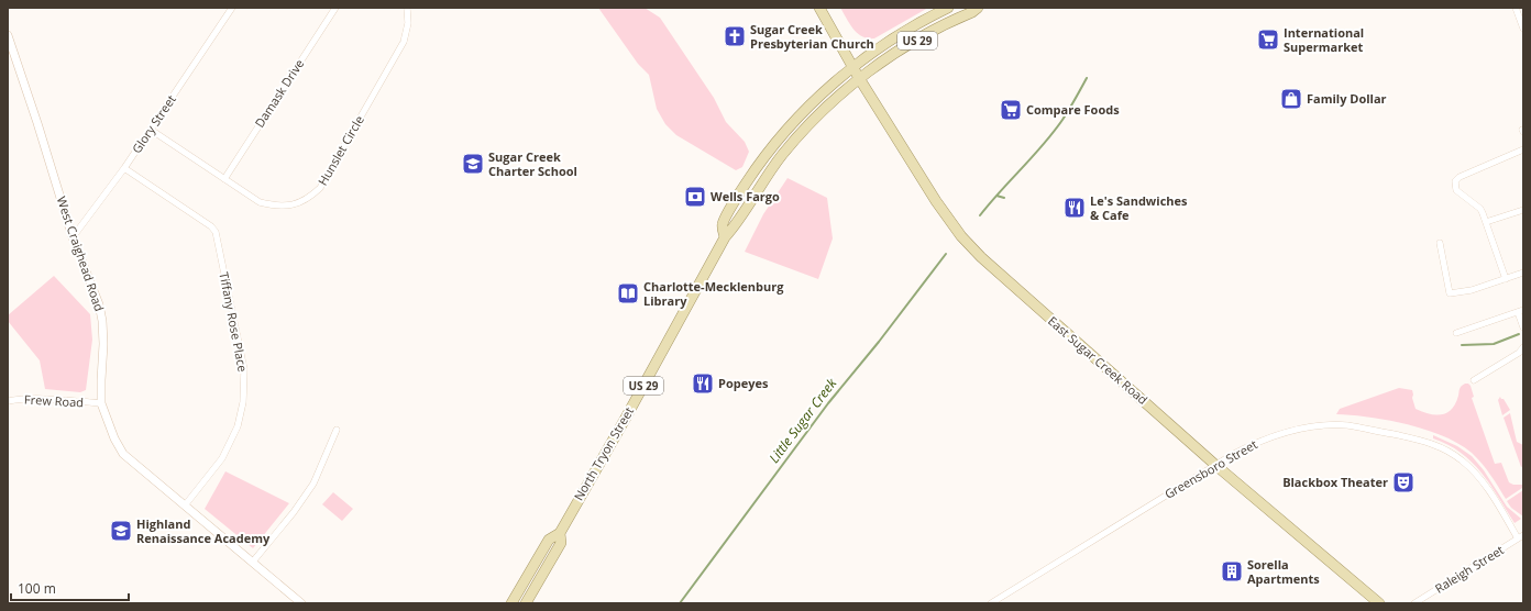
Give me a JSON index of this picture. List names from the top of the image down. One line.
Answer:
{"streets":{"main road":["US 29","East Sugar Creek Road","North Tryon Street"],"street":["Damask Drive","Glory Street","Hunslet Circle","West Craighead Road","Tiffany Rose Place","Frew Road","Greensboro Street","Raleigh Street"]},"crossings":[["Damask Drive","Hunslet Circle"],["Glory Street","Hunslet Circle"],["Glory Street","West Craighead Road"],["Glory Street","Tiffany Rose Place"],["West Craighead Road","Tiffany Rose Place"],["West Craighead Road","Frew Road"],["East Sugar Creek Road","North Tryon Street"],["East Sugar Creek Road","Greensboro Street"],["Greensboro Street","Raleigh Street"]],"water":["Little Sugar Creek"],"places":{"church":["Sugar Creek Presbyterian Church"],"supermarket":["International Supermarket","Compare Foods"],"shop":["Family Dollar"],"school or university":["Sugar Creek Charter School","Highland Renaissance Academy"],"bank":["Wells Fargo"],"restaurant":["Le's Sandwiches & Cafe","Popeyes"],"library":["Charlotte-Mecklenburg Library"],"theatre":["Blackbox Theater"],"building":["Sorella Apartments"]},"scale_bar":"100 m"}
